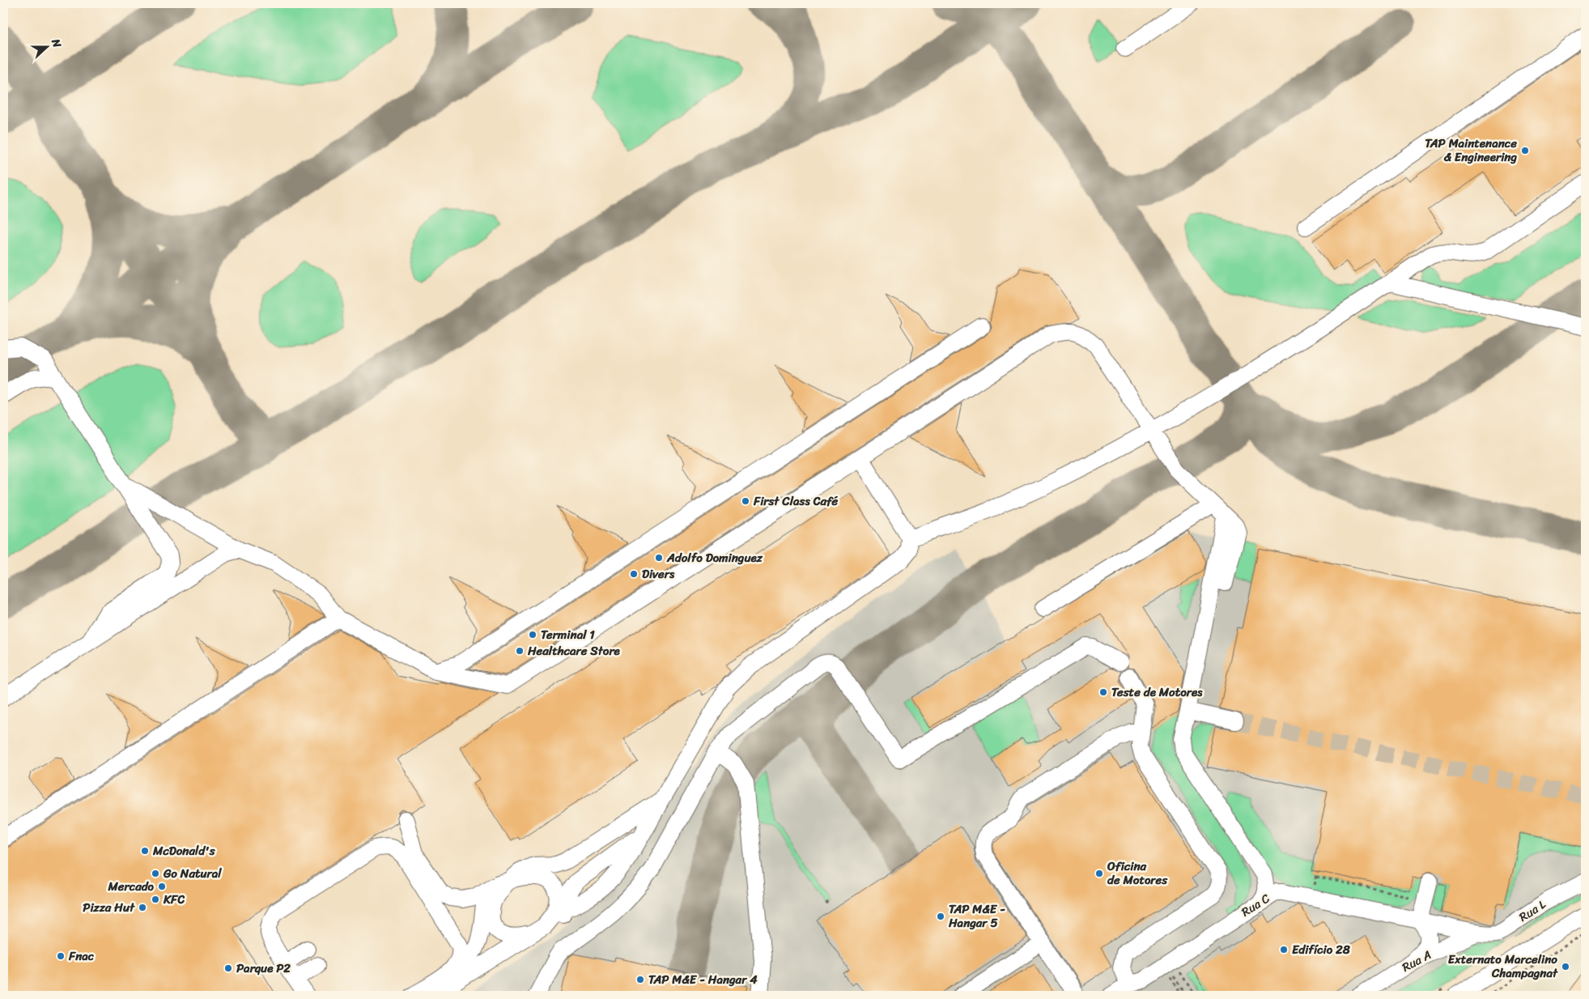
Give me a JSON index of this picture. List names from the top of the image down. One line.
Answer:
{"streets":{"street":["Rua C","Rua L","Rua A"]},"crossings":[["Rua C","Rua L"],["Rua C","Rua A"],["Rua L","Rua A"]],"places":["TAP Maintenance & Engineering","First Class Café","Adolfo Dominguez","Divers","Terminal 1","Healthcare Store","Teste de Motores","McDonald's","Go Natural","Oficina de Motores","Mercado","KFC","Pizza Hut","TAP M&E - Hangar 5","Edifício 28","Fnac","Externato Marcelino Champagnat","Parque P2","TAP M&E - Hangar 4"],"north":"right"}
